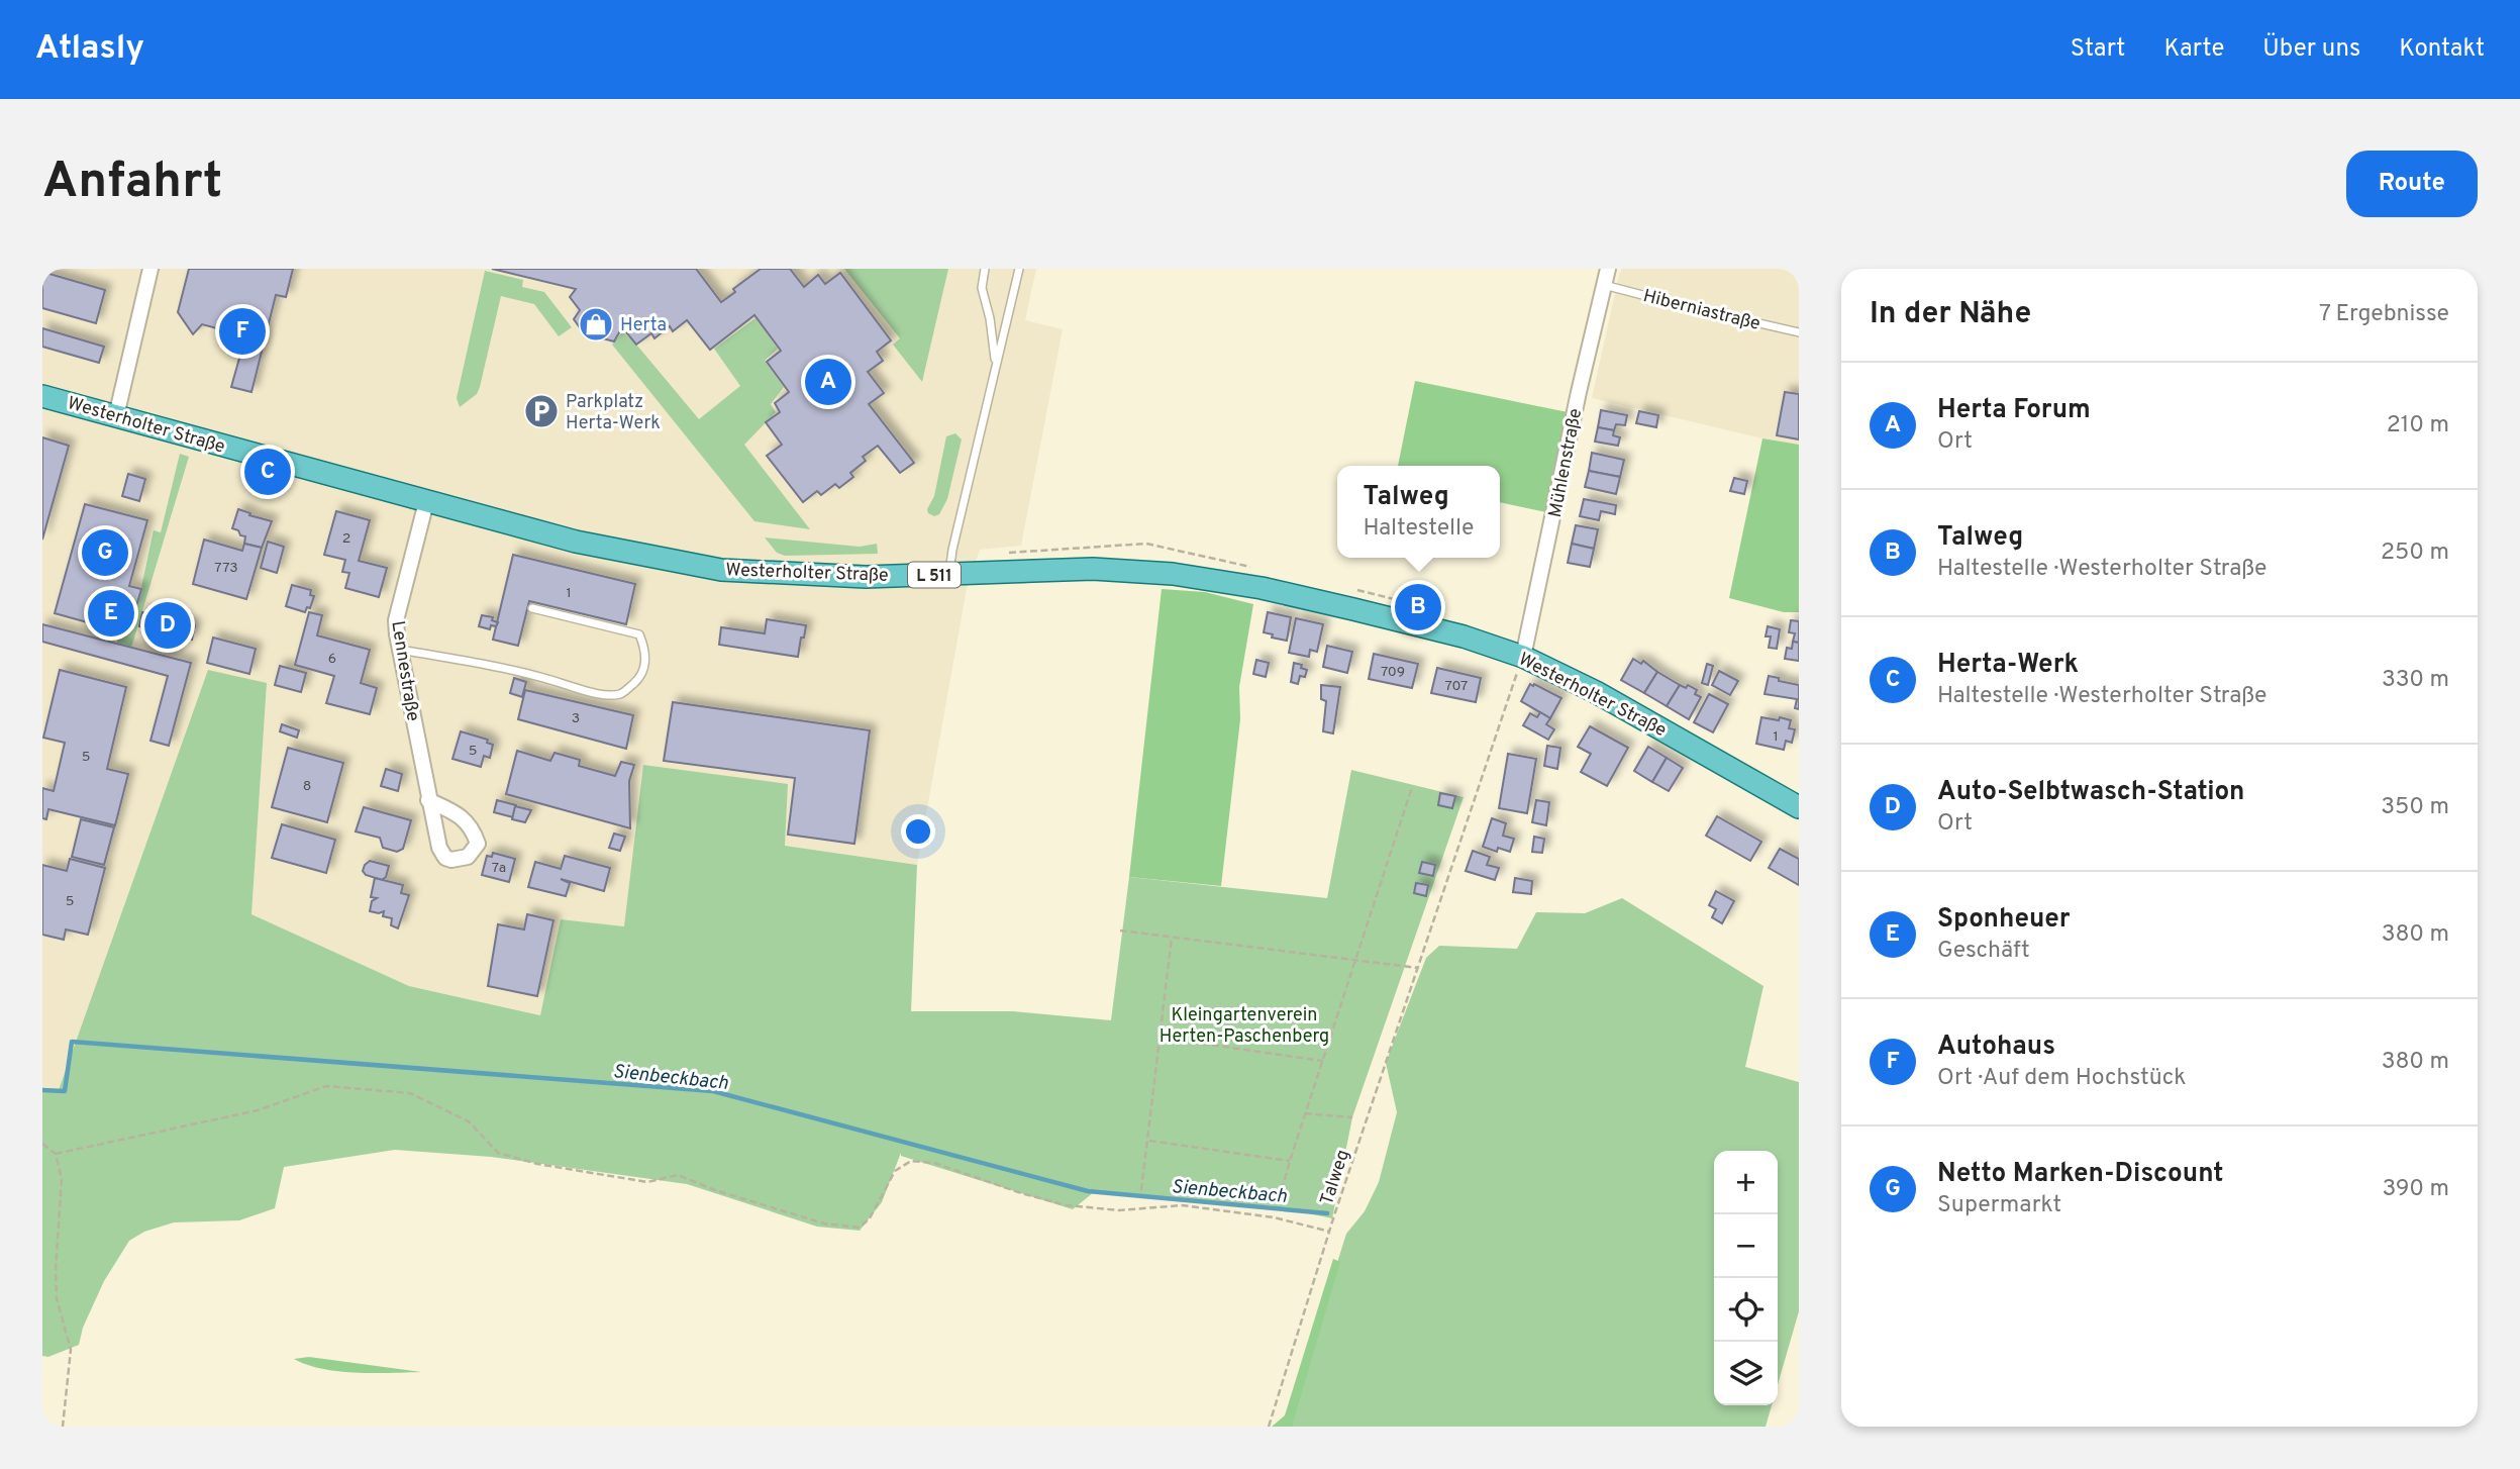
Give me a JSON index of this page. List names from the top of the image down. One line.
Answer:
{"streets":{"main road":["Westerholter Straße","L 511"],"street":["Mühlenstraße","Lennestraße"],"lane":["Hiberniastraße"],"path":["Talweg"]},"crossings":[["Hiberniastraße","Mühlenstraße"],["Westerholter Straße","Mühlenstraße"],["Westerholter Straße","Lennestraße"],["Westerholter Straße","Talweg"],["Mühlenstraße","Talweg"]],"water":["Sienbeckbach"],"parks":["Kleingartenverein Herten-Paschenberg"],"places":{"shop":["Herta"],"parking":["Parkplatz Herta-Werk"]},"house_numbers":["2","773","1","6","709","707","3","1","5","5","8","7a","5"],"page":{"header":"Atlasly","nav":["Start","Karte","Über uns","Kontakt"],"buttons":"Route","title":"Anfahrt","heading":["In der Nähe","7 Ergebnisse"],"pins":["F","A","C","G","B","E","D"],"list":[{"mark":"A","name":"Herta Forum","note":"Ort","value":"210 m"},{"mark":"B","name":"Talweg","note":"Haltestelle · Westerholter Straße","value":"250 m"},{"mark":"C","name":"Herta-Werk","note":"Haltestelle · Westerholter Straße","value":"330 m"},{"mark":"D","name":"Auto-Selbtwasch-Station","note":"Ort","value":"350 m"},{"mark":"E","name":"Sponheuer","note":"Geschäft","value":"380 m"},{"mark":"F","name":"Autohaus","note":"Ort · Auf dem Hochstück","value":"380 m"},{"mark":"G","name":"Netto Marken-Discount","note":"Supermarkt","value":"390 m"}],"popup":["Talweg","Haltestelle"],"map_buttons":["+","−"]}}
